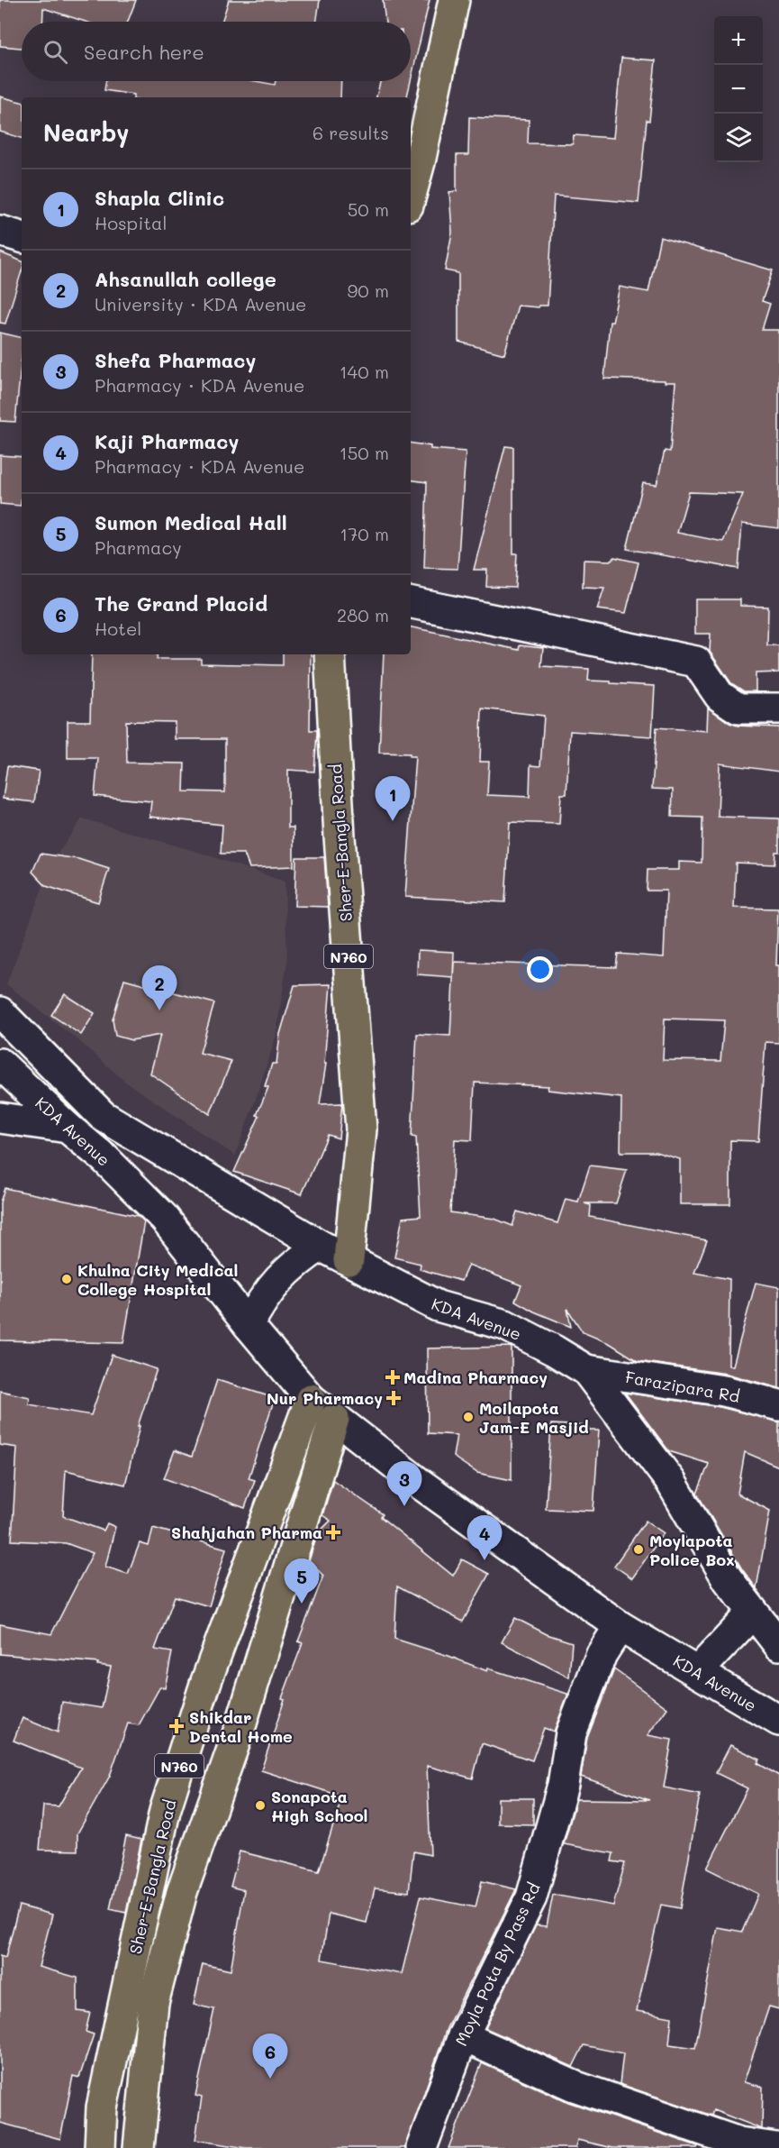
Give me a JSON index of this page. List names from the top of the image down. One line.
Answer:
{"streets":{"highway":["Sher-E-Bangla Road","N760"],"main road":["KDA Avenue","Farazipara Rd","Moyla Pota By Pass Rd"]},"crossings":[["Sher-E-Bangla Road","KDA Avenue"],["KDA Avenue","Farazipara Rd"],["KDA Avenue","Moyla Pota By Pass Rd"]],"places":{"other":["Khulna City Medical College Hospital","Moilapota Jam-E Masjid","Moylapota Police Box","Sonapota High School"],"health":["Madina Pharmacy","Nur Pharmacy","Shahjahan Pharma","Shikdar Dental Home"]},"page":{"map_buttons":["+","−"],"search":"Search here","heading":["Nearby","6 results"],"list":[{"mark":"1","name":"Shapla Clinic","note":"Hospital","value":"50 m"},{"mark":"2","name":"Ahsanullah college","note":"University · KDA Avenue","value":"90 m"},{"mark":"3","name":"Shefa Pharmacy","note":"Pharmacy · KDA Avenue","value":"140 m"},{"mark":"4","name":"Kaji Pharmacy","note":"Pharmacy · KDA Avenue","value":"150 m"},{"mark":"5","name":"Sumon Medical Hall","note":"Pharmacy","value":"170 m"},{"mark":"6","name":"The Grand Placid","note":"Hotel","value":"280 m"}],"pins":["1","2","3","4","5","6"]}}
